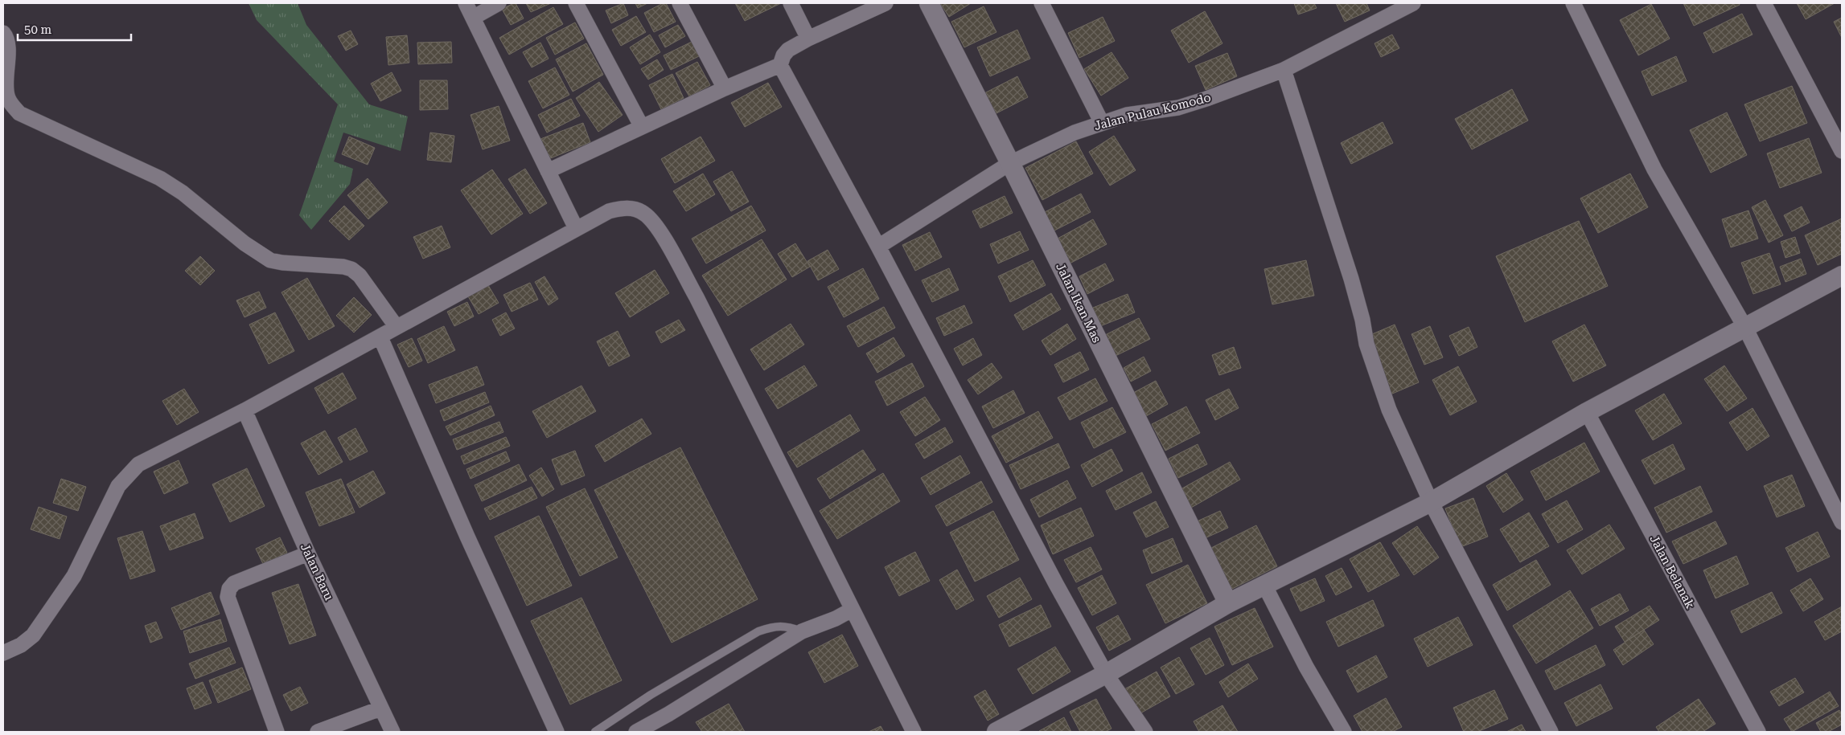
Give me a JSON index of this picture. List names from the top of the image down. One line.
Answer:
{"streets":{"street":["Jalan Pulau Komodo","Jalan Ikan Mas","Jalan Baru","Jalan Belanak"]},"crossings":[["Jalan Pulau Komodo","Jalan Ikan Mas"]],"scale_bar":"50 m"}
